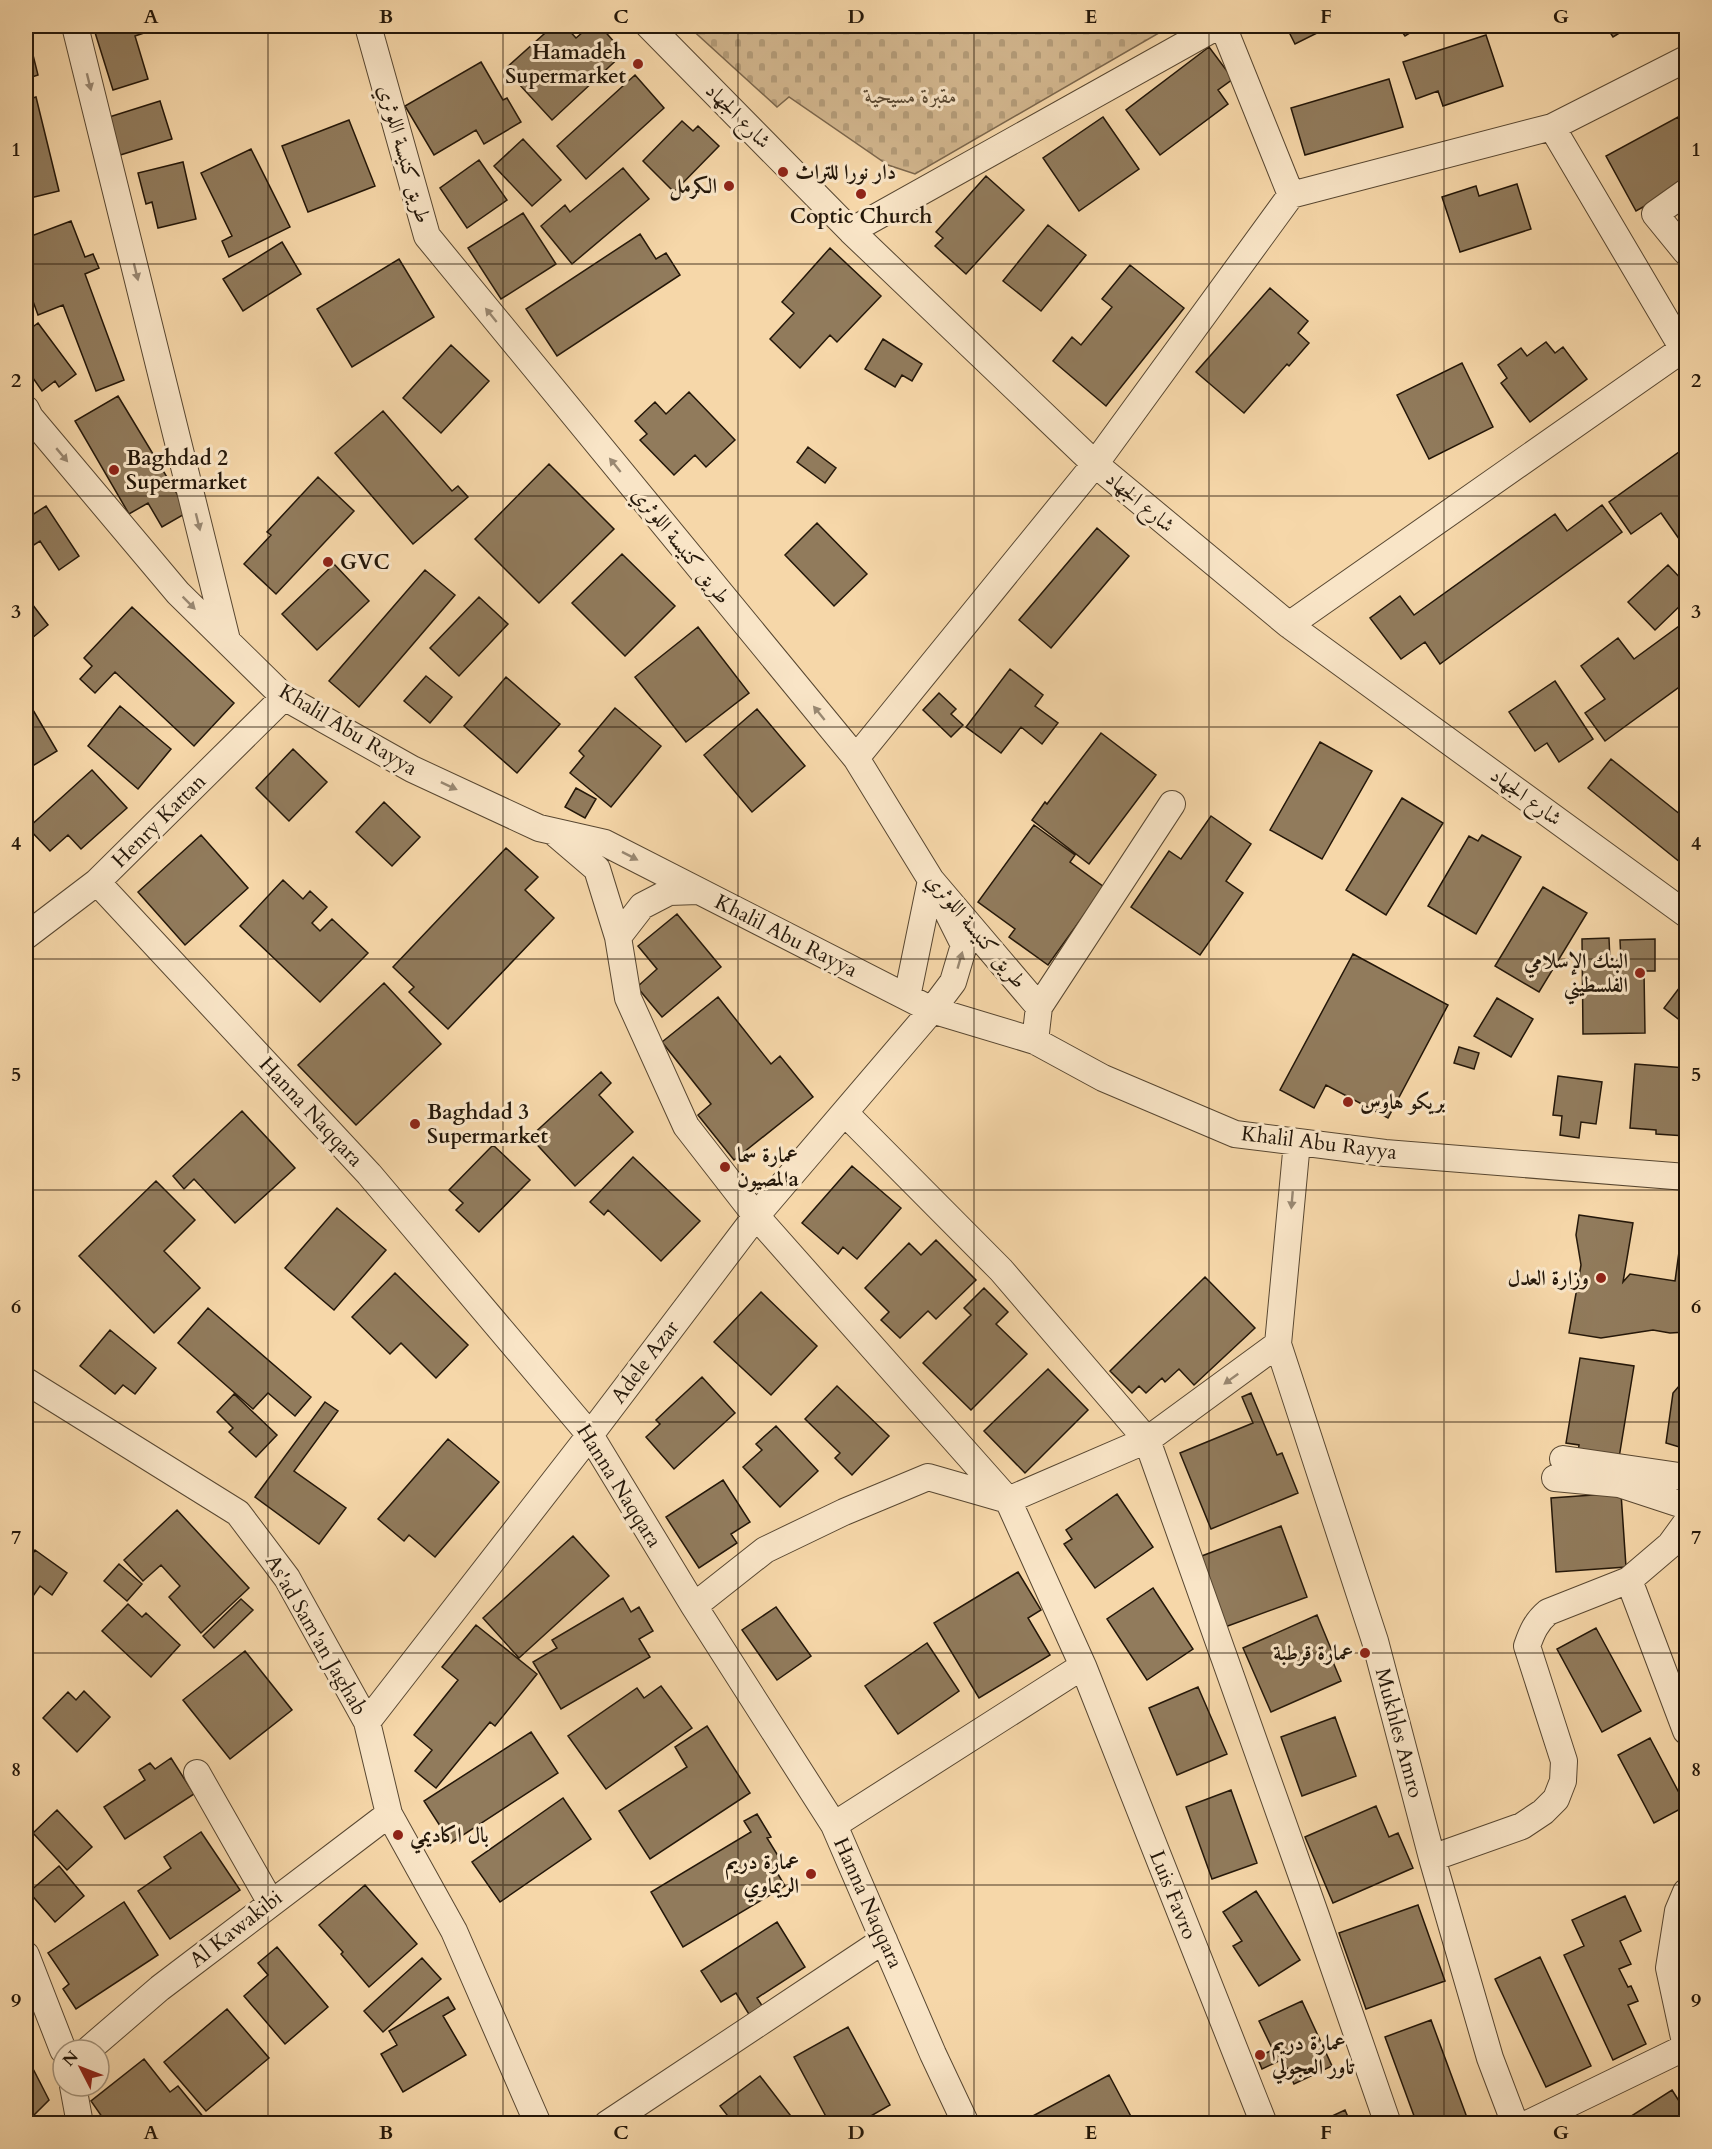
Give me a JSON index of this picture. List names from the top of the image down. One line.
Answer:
{"streets":{"street":["شارع الجهاد","طريق كنيسة اللوثري","Khalil Abu Rayya","Henry Kattan","Hanna Naqqara","Adele Azar","As'ad Sam'an Jaghab","Mukhles Amro","Luis Favro","Al Kawakibi"]},"crossings":[["طريق كنيسة اللوثري","Khalil Abu Rayya"],["طريق كنيسة اللوثري","Adele Azar"],["Khalil Abu Rayya","Henry Kattan"],["Khalil Abu Rayya","Adele Azar"],["Khalil Abu Rayya","Luis Favro"],["Henry Kattan","Hanna Naqqara"],["Hanna Naqqara","Adele Azar"],["Adele Azar","As'ad Sam'an Jaghab"],["Adele Azar","Luis Favro"],["As'ad Sam'an Jaghab","Al Kawakibi"]],"one_way":["طريق كنيسة اللوثري","Khalil Abu Rayya"],"parks":["مقبرة مسيحية"],"places":["Hamadeh Supermarket","دار نورا للتراث","الكرمل","Coptic Church","Baghdad 2 Supermarket","GVC","البنك الإسلامي الفلسطيني","بريكو هاوس","Baghdad 3 Supermarket","عمارة سما المصيونa","وزارة العدل","عمارة قرطبة","بال اكاديمي","عمارة دريم الريماوي","عمارة دريم تاور العجولي"],"north":"top left","grid":{"columns":["A","B","C","D","E","F","G"],"rows":["1","2","3","4","5","6","7","8","9"]}}
